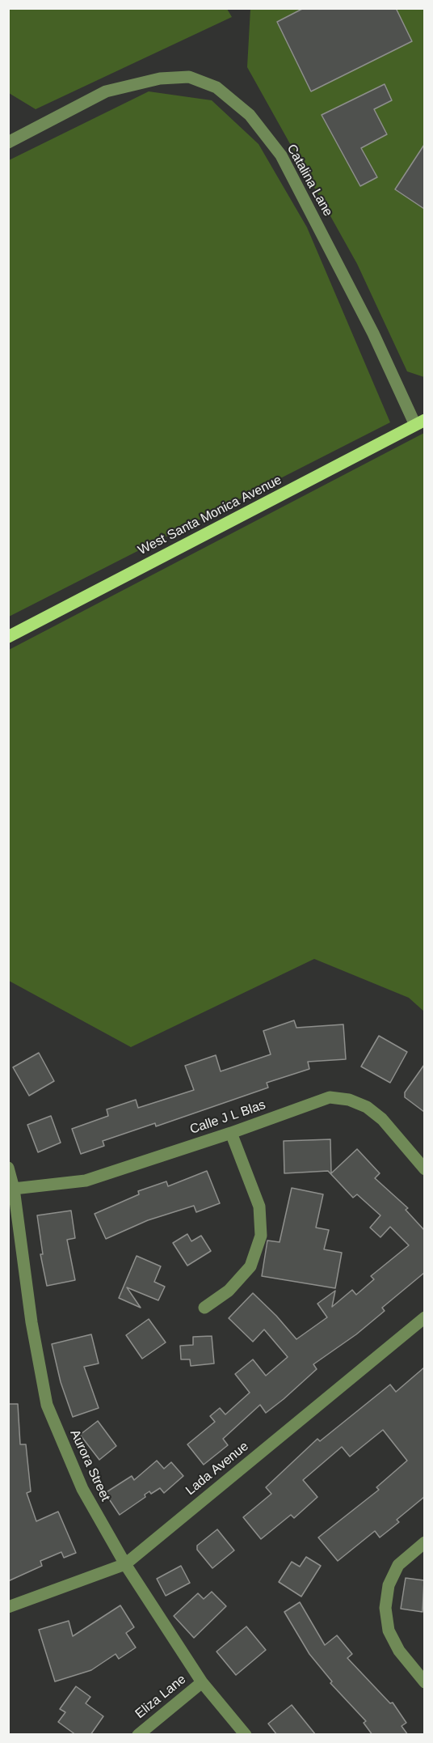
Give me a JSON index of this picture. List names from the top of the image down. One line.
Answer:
{"streets":{"main road":["West Santa Monica Avenue"],"street":["Catalina Lane","Calle J L Blas","Aurora Street","Lada Avenue","Eliza Lane"]},"crossings":[["Catalina Lane","West Santa Monica Avenue"],["Calle J L Blas","Aurora Street"],["Aurora Street","Lada Avenue"],["Aurora Street","Eliza Lane"]]}
